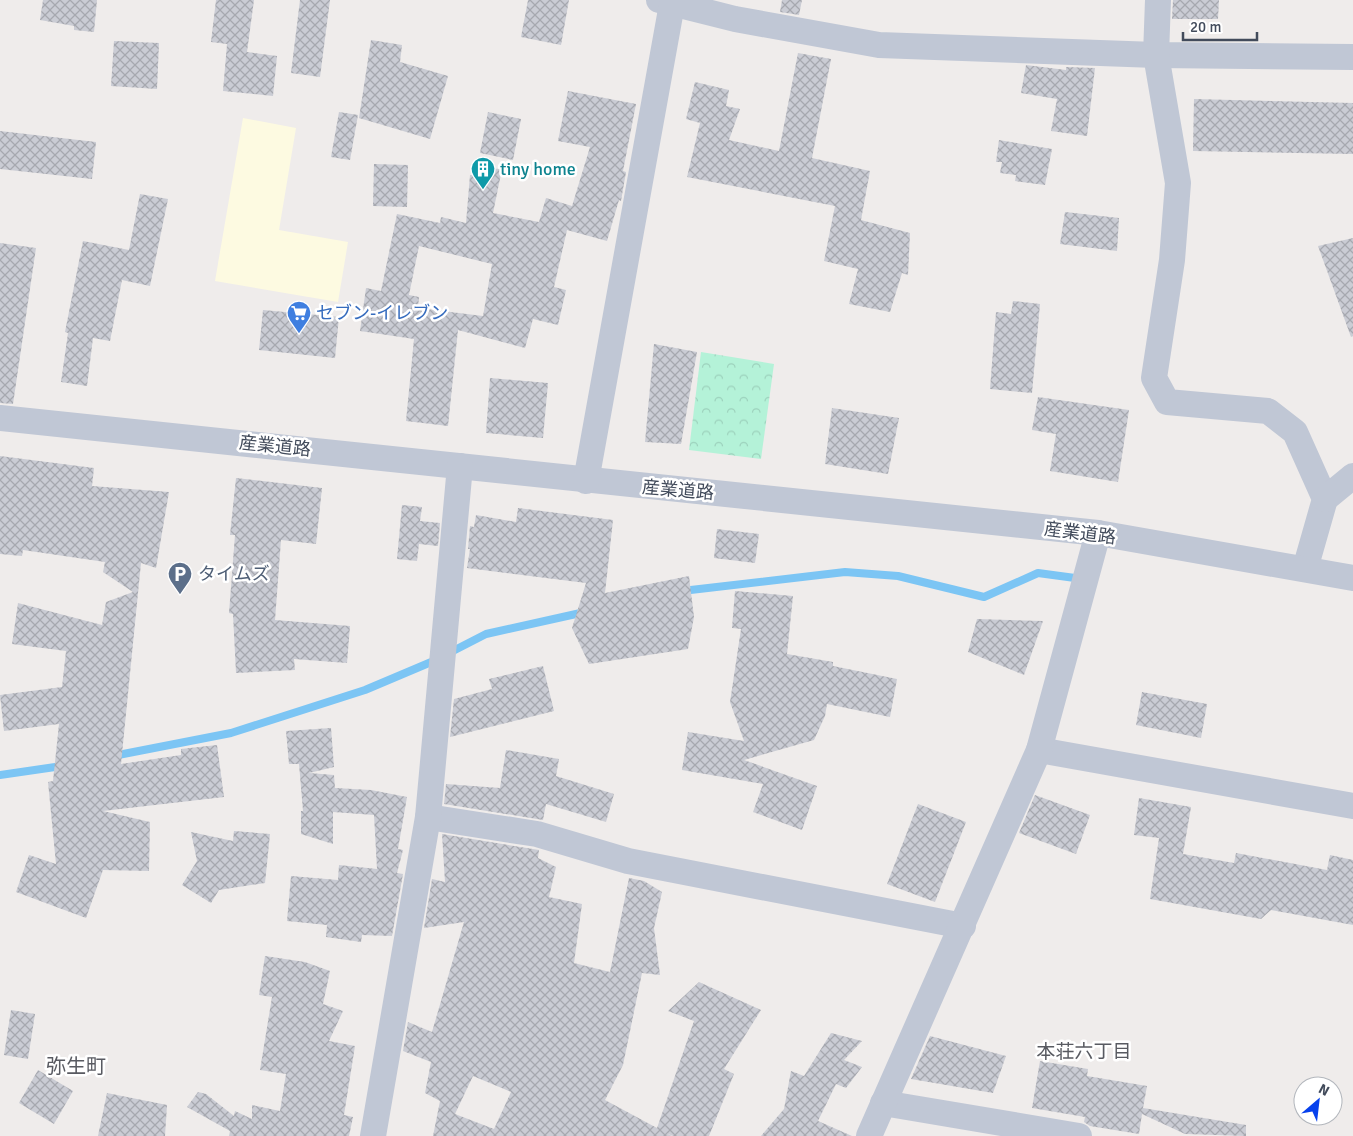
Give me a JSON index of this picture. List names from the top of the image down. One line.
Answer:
{"streets":{"street":["産業道路"]},"districts":["本荘六丁目","弥生町"],"places":{"building":["tiny home"],"supermarket":["セブン-イレブン"],"parking":["タイムズ"]},"scale_bar":"20 m","north":"top right"}
